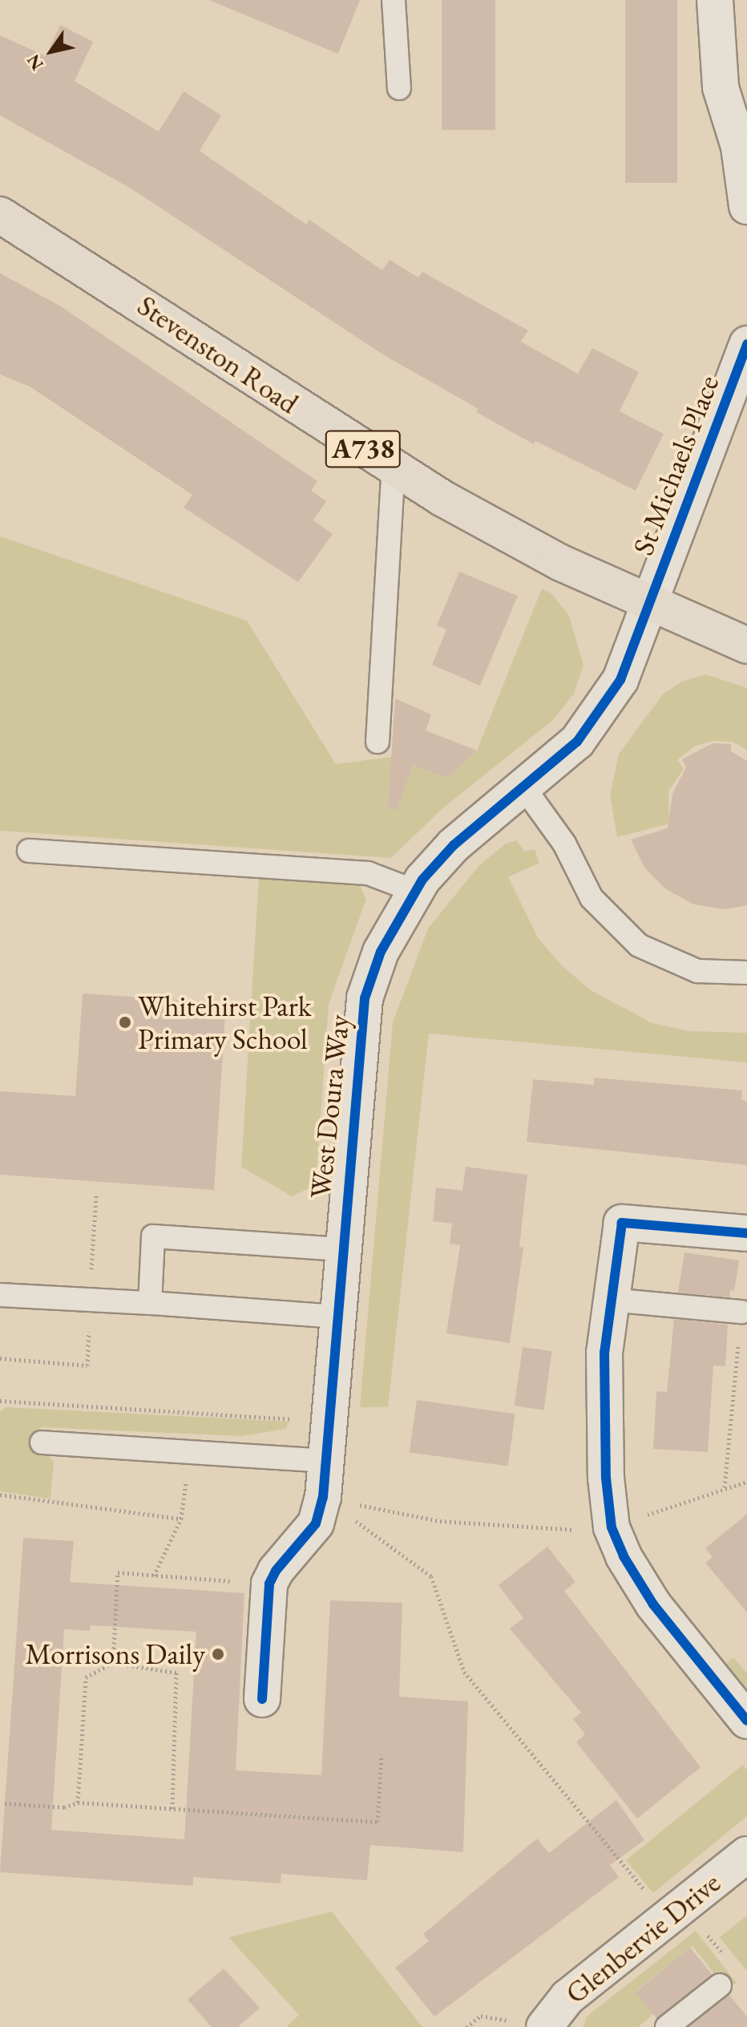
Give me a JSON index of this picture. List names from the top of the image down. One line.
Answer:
{"streets":{"highway":["Stevenston Road","A738"],"street":["St Michaels Place","West Doura Way","Glenbervie Drive"]},"crossings":[["Stevenston Road","St Michaels Place"],["Stevenston Road","West Doura Way"],["St Michaels Place","West Doura Way"]],"places":["Whitehirst Park Primary School","Morrisons Daily"],"north":"bottom left"}
